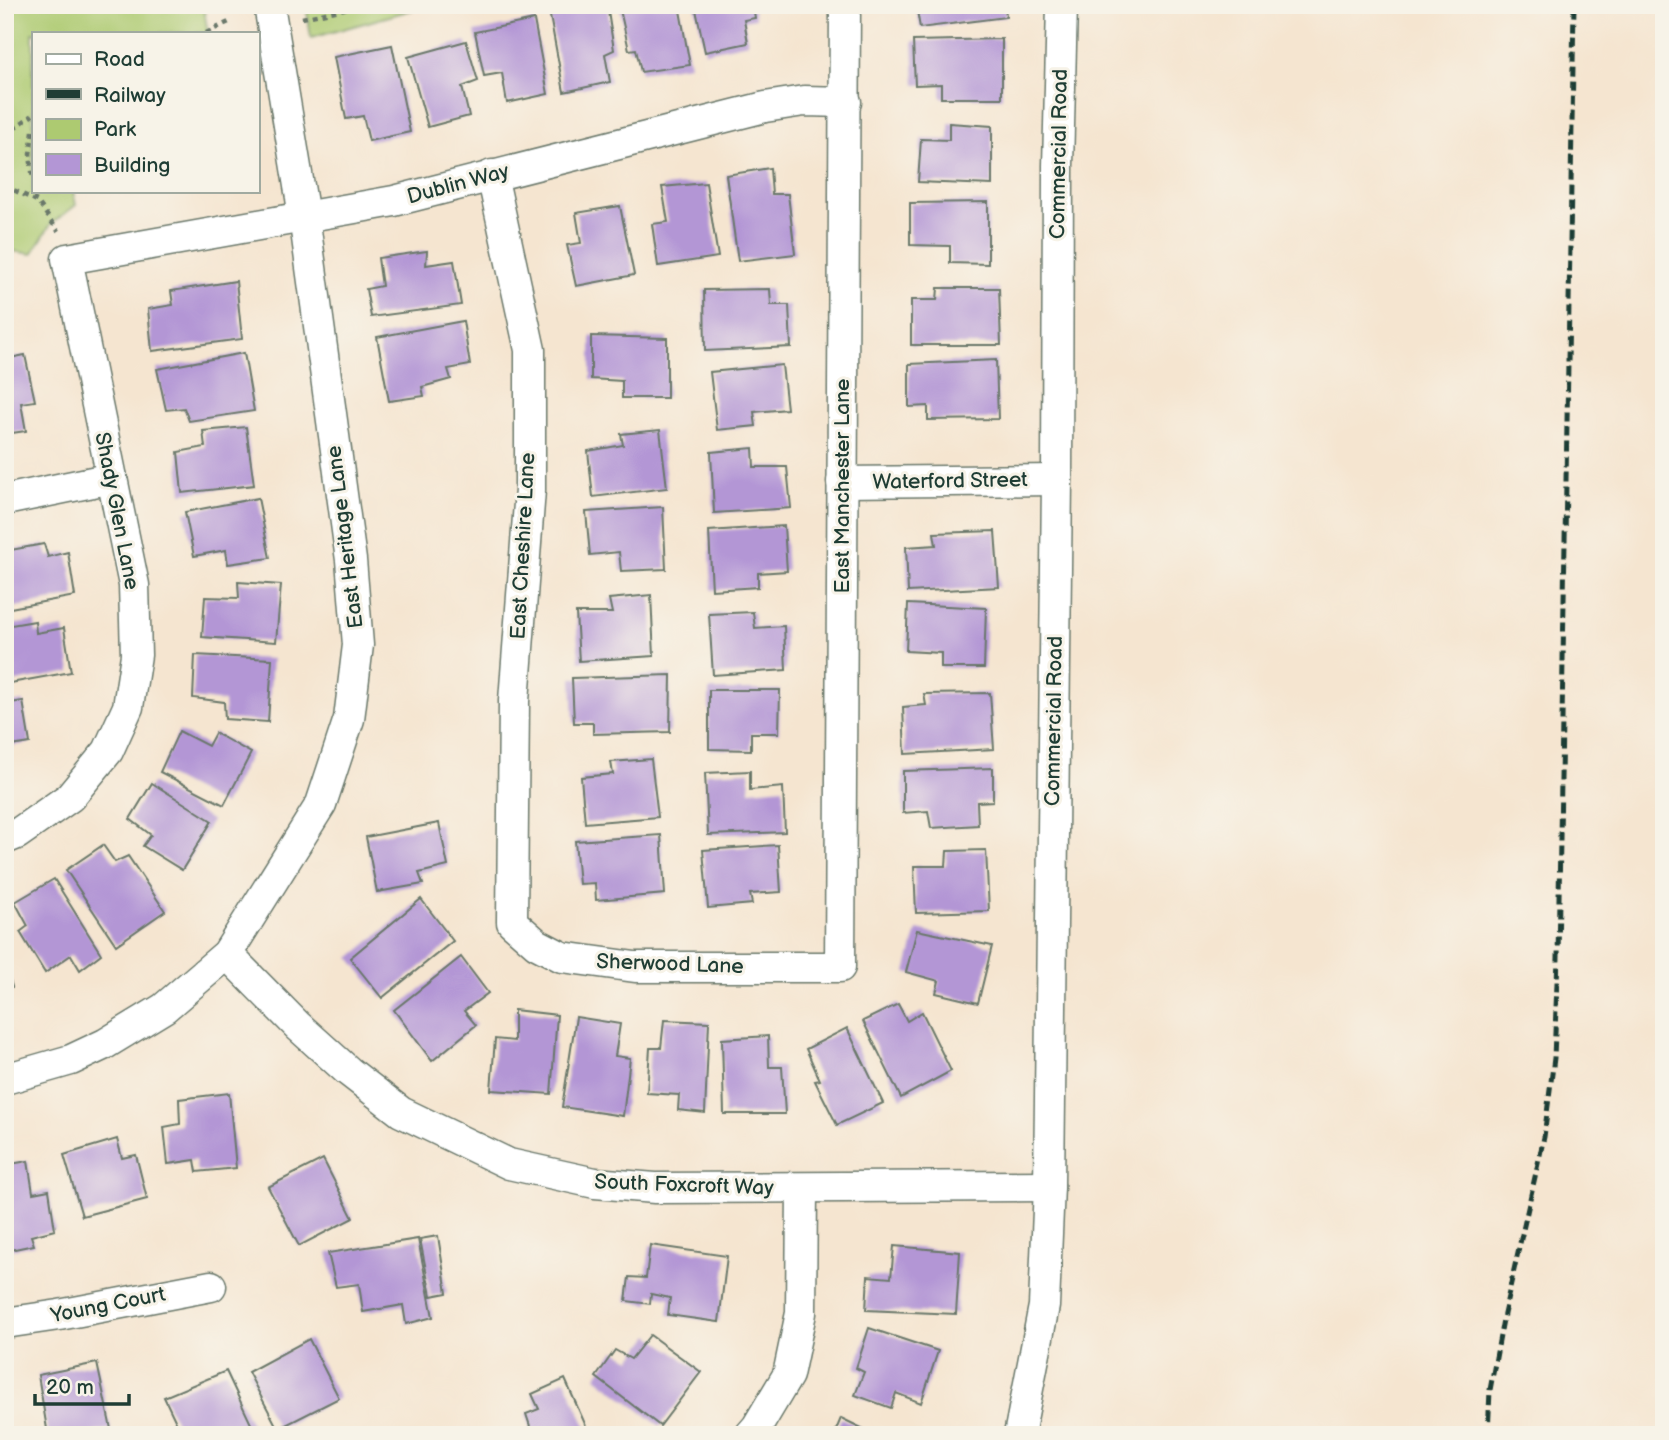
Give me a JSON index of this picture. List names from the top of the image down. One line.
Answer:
{"streets":{"street":["Commercial Road","Dublin Way","Waterford Street","East Manchester Lane","Shady Glen Lane","East Heritage Lane","East Cheshire Lane","Sherwood Lane","South Foxcroft Way","Young Court"]},"crossings":[["Commercial Road","Waterford Street"],["Commercial Road","South Foxcroft Way"],["Dublin Way","East Manchester Lane"],["Dublin Way","Shady Glen Lane"],["Dublin Way","East Heritage Lane"],["Dublin Way","East Cheshire Lane"],["Waterford Street","East Manchester Lane"],["East Manchester Lane","Sherwood Lane"],["East Heritage Lane","South Foxcroft Way"],["East Cheshire Lane","Sherwood Lane"]],"legend":["Road","Railway","Park","Building"],"scale_bar":"20 m"}
